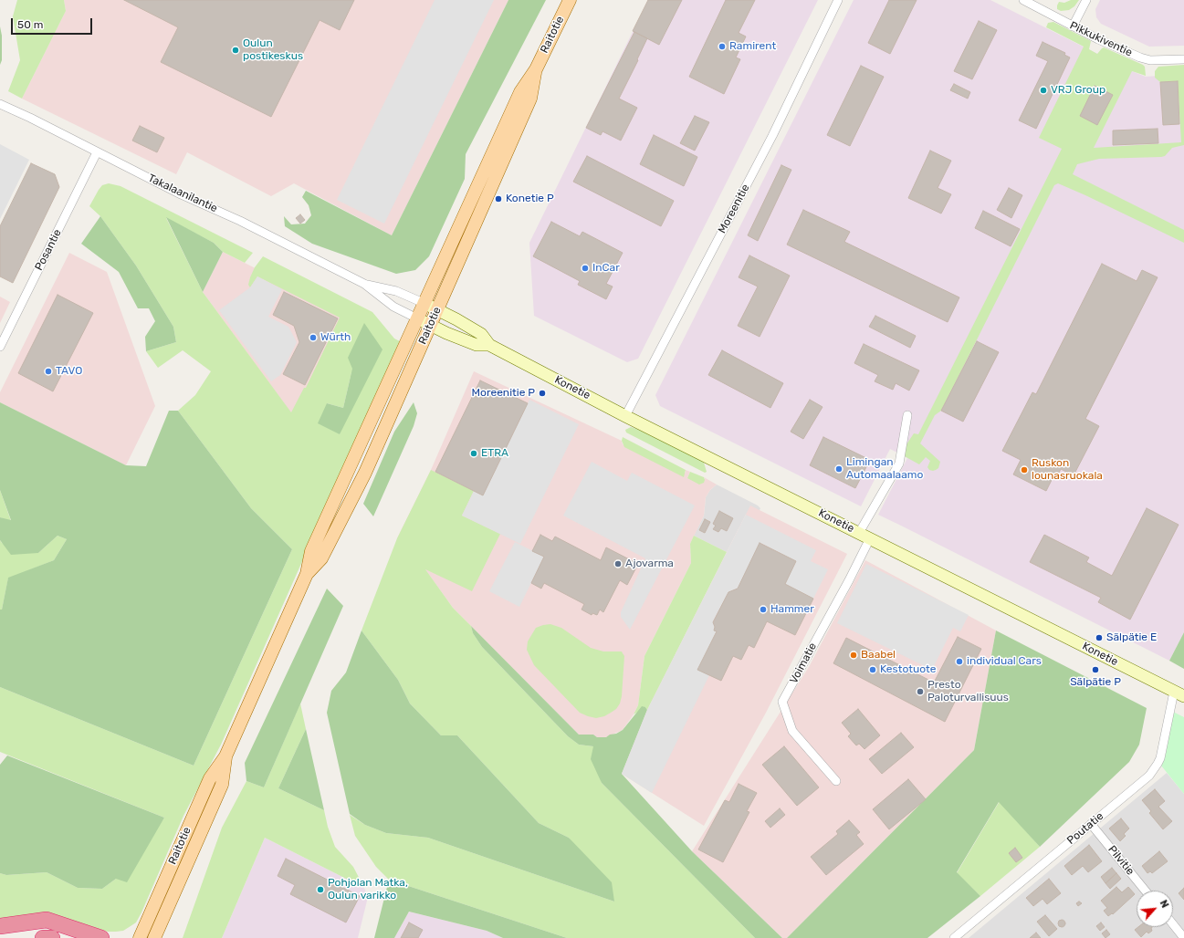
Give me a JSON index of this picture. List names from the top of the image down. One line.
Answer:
{"streets":{"main road":["Raitotie"],"street":["Pikkukiventie","Takalaanilantie","Moreenitie","Posantie","Konetie","Voimatie","Poutatie","Pilvitie"]},"crossings":[["Raitotie","Takalaanilantie"],["Raitotie","Konetie"],["Takalaanilantie","Posantie"],["Takalaanilantie","Konetie"],["Moreenitie","Konetie"],["Konetie","Voimatie"],["Konetie","Poutatie"],["Poutatie","Pilvitie"]],"places":["Ramirent","Oulun postikeskus","VRJ Group","Konetie P","InCar","Würth","TAVO","Moreenitie P","ETRA","Limingan Automaalaamo","Ruskon lounasruokala","Ajovarma","Hammer","Sälpätie E","Baabel","individual Cars","Kestotuote","Sälpätie P","Presto Paloturvallisuus","Pohjolan Matka, Oulun varikko"],"scale_bar":"50 m","north":"top right"}
